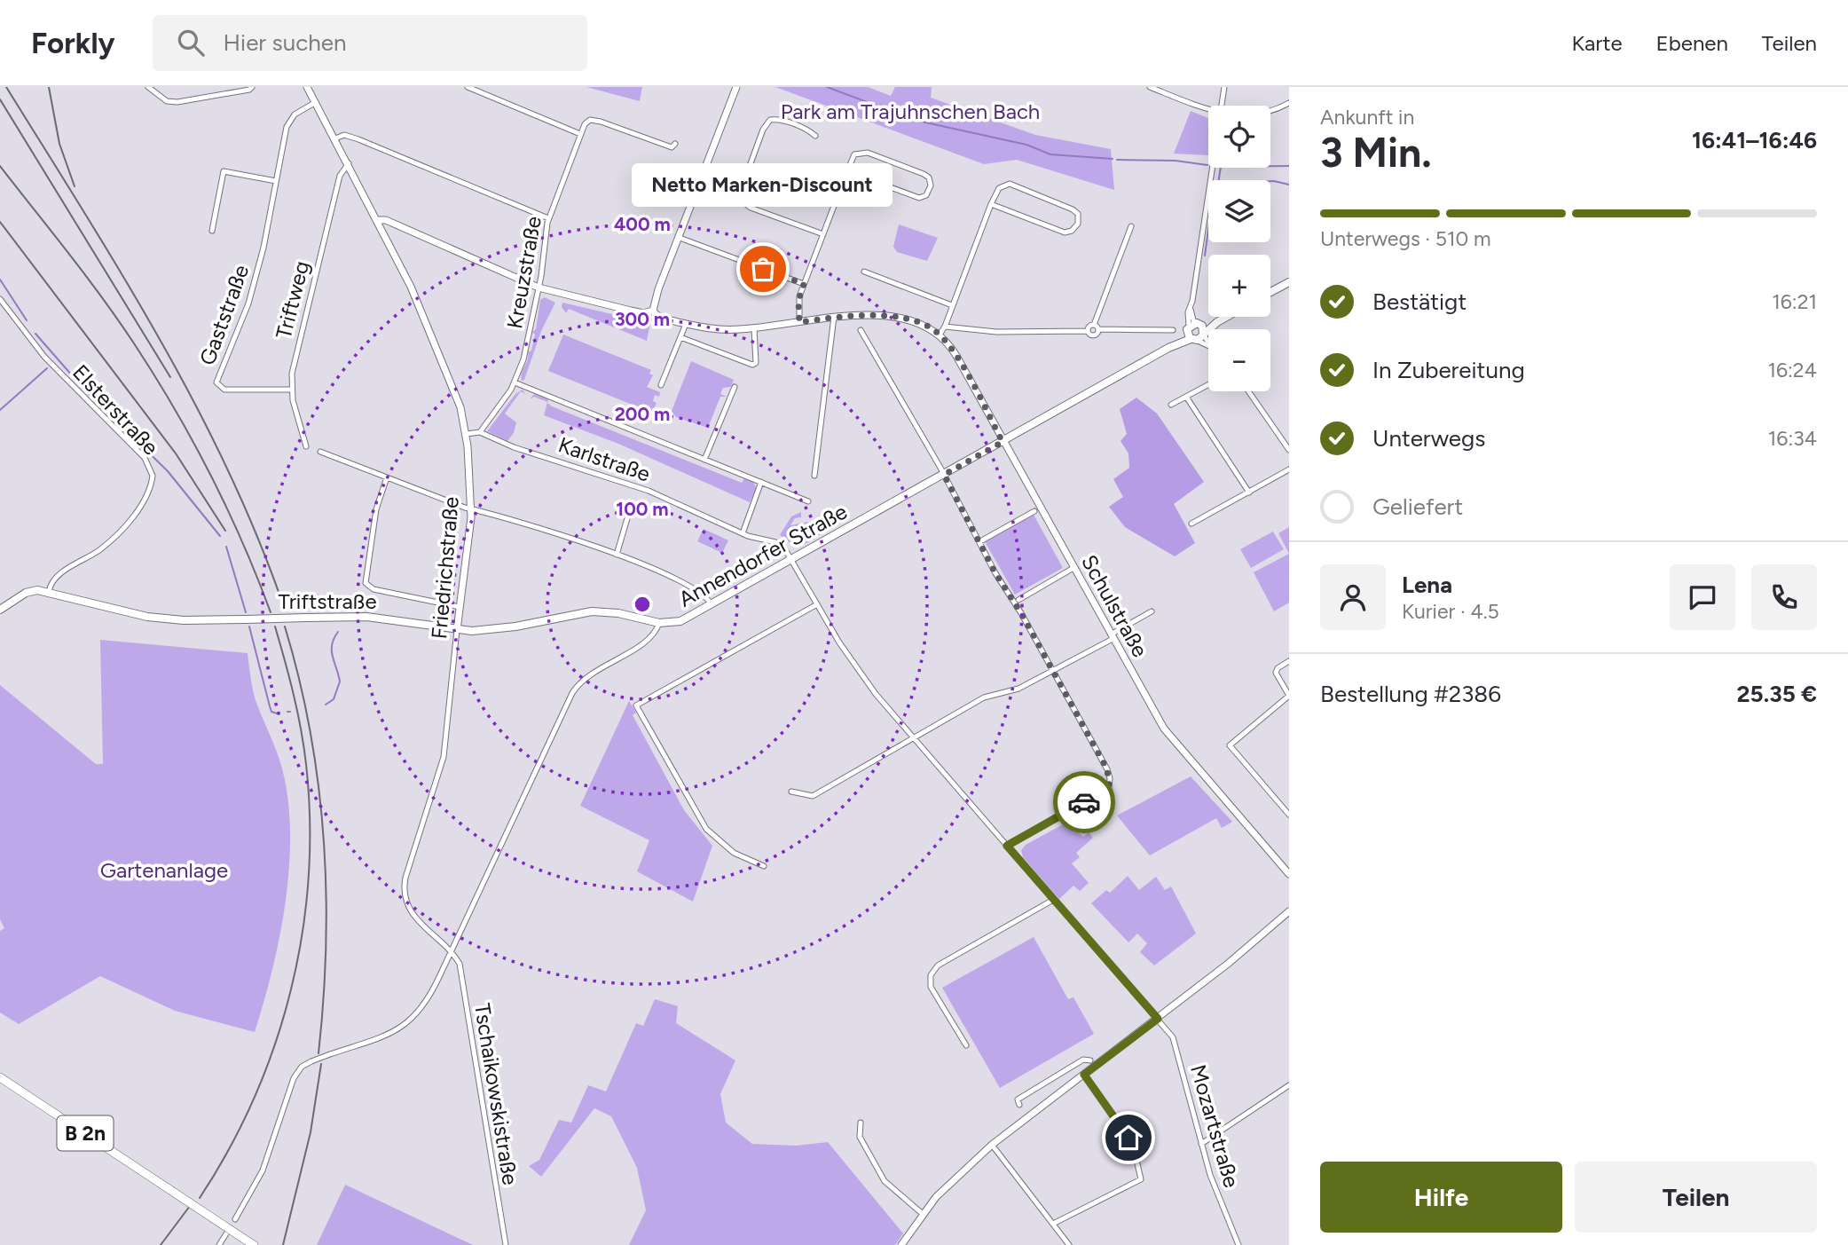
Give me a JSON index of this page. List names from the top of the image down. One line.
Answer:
{"streets":{"main road":["Annendorfer Straße","Triftstraße","B 2n"],"street":["Kreuzstraße","Triftweg","Gaststraße","Elsterstraße","Karlstraße","Friedrichstraße","Schulstraße","Tschaikowskistraße","Mozartstraße"]},"crossings":[["Kreuzstraße","Karlstraße"],["Triftweg","Gaststraße"],["Triftweg","Friedrichstraße"],["Gaststraße","Friedrichstraße"],["Elsterstraße","Triftstraße"],["Karlstraße","Annendorfer Straße"],["Karlstraße","Mozartstraße"],["Annendorfer Straße","Friedrichstraße"],["Annendorfer Straße","Triftstraße"],["Annendorfer Straße","Schulstraße"],["Annendorfer Straße","Tschaikowskistraße"],["Annendorfer Straße","Mozartstraße"],["Friedrichstraße","Triftstraße"],["Friedrichstraße","Tschaikowskistraße"]],"parks":["Park am Trajuhnschen Bach","Gartenanlage"],"places":["Netto Marken-Discount"],"page":{"header":"Forkly","search":"Hier suchen","nav":["Karte","Ebenen","Teilen"],"heading":["3 Min.","Ankunft in","16:41–16:46"],"panel":["Lena","Kurier · 4.5","Bestellung #2386","25.35 €"],"map_buttons":["+","−"],"bubble":"Netto Marken-Discount","bar":"Unterwegs · 510 m","list":[["Bestätigt","16:21"],["In Zubereitung","16:24"],["Unterwegs","16:34"],"Geliefert"],"buttons":["Hilfe","Teilen"]},"rings":["400 m","300 m","200 m","100 m"]}
